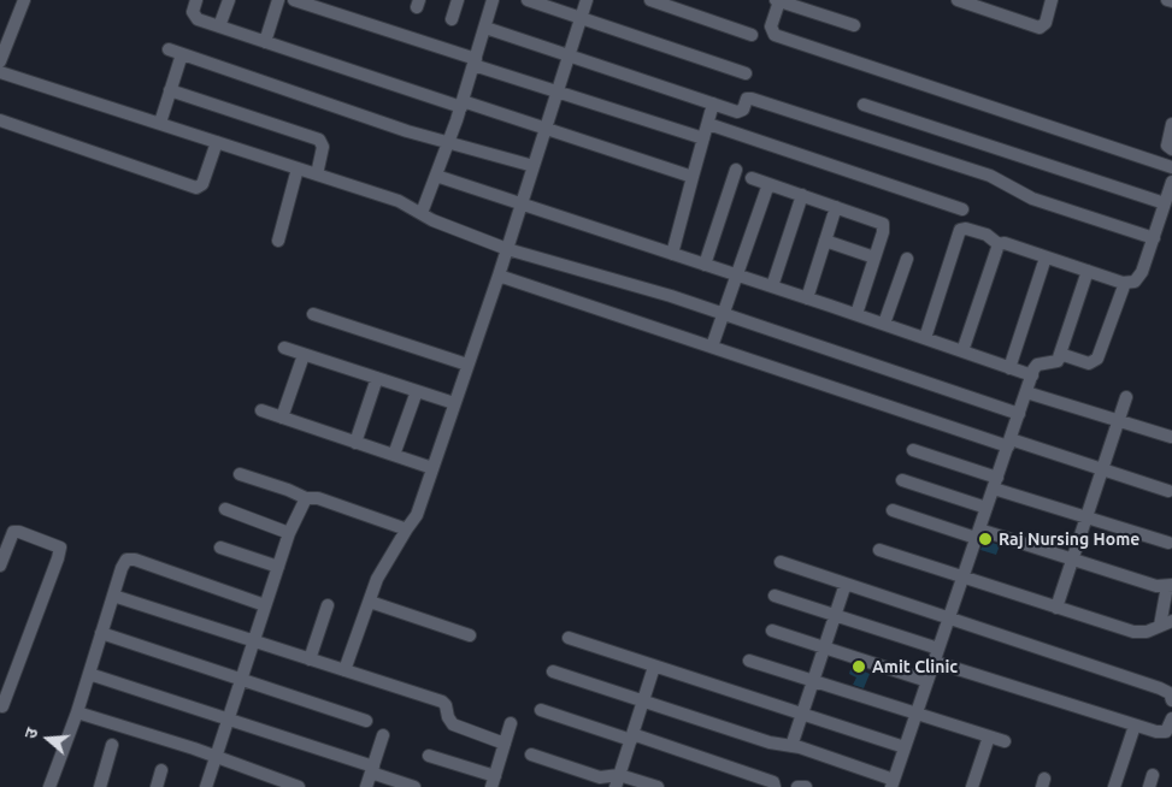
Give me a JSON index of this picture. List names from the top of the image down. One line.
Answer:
{"places":["Raj Nursing Home","Amit Clinic"],"north":"left"}
